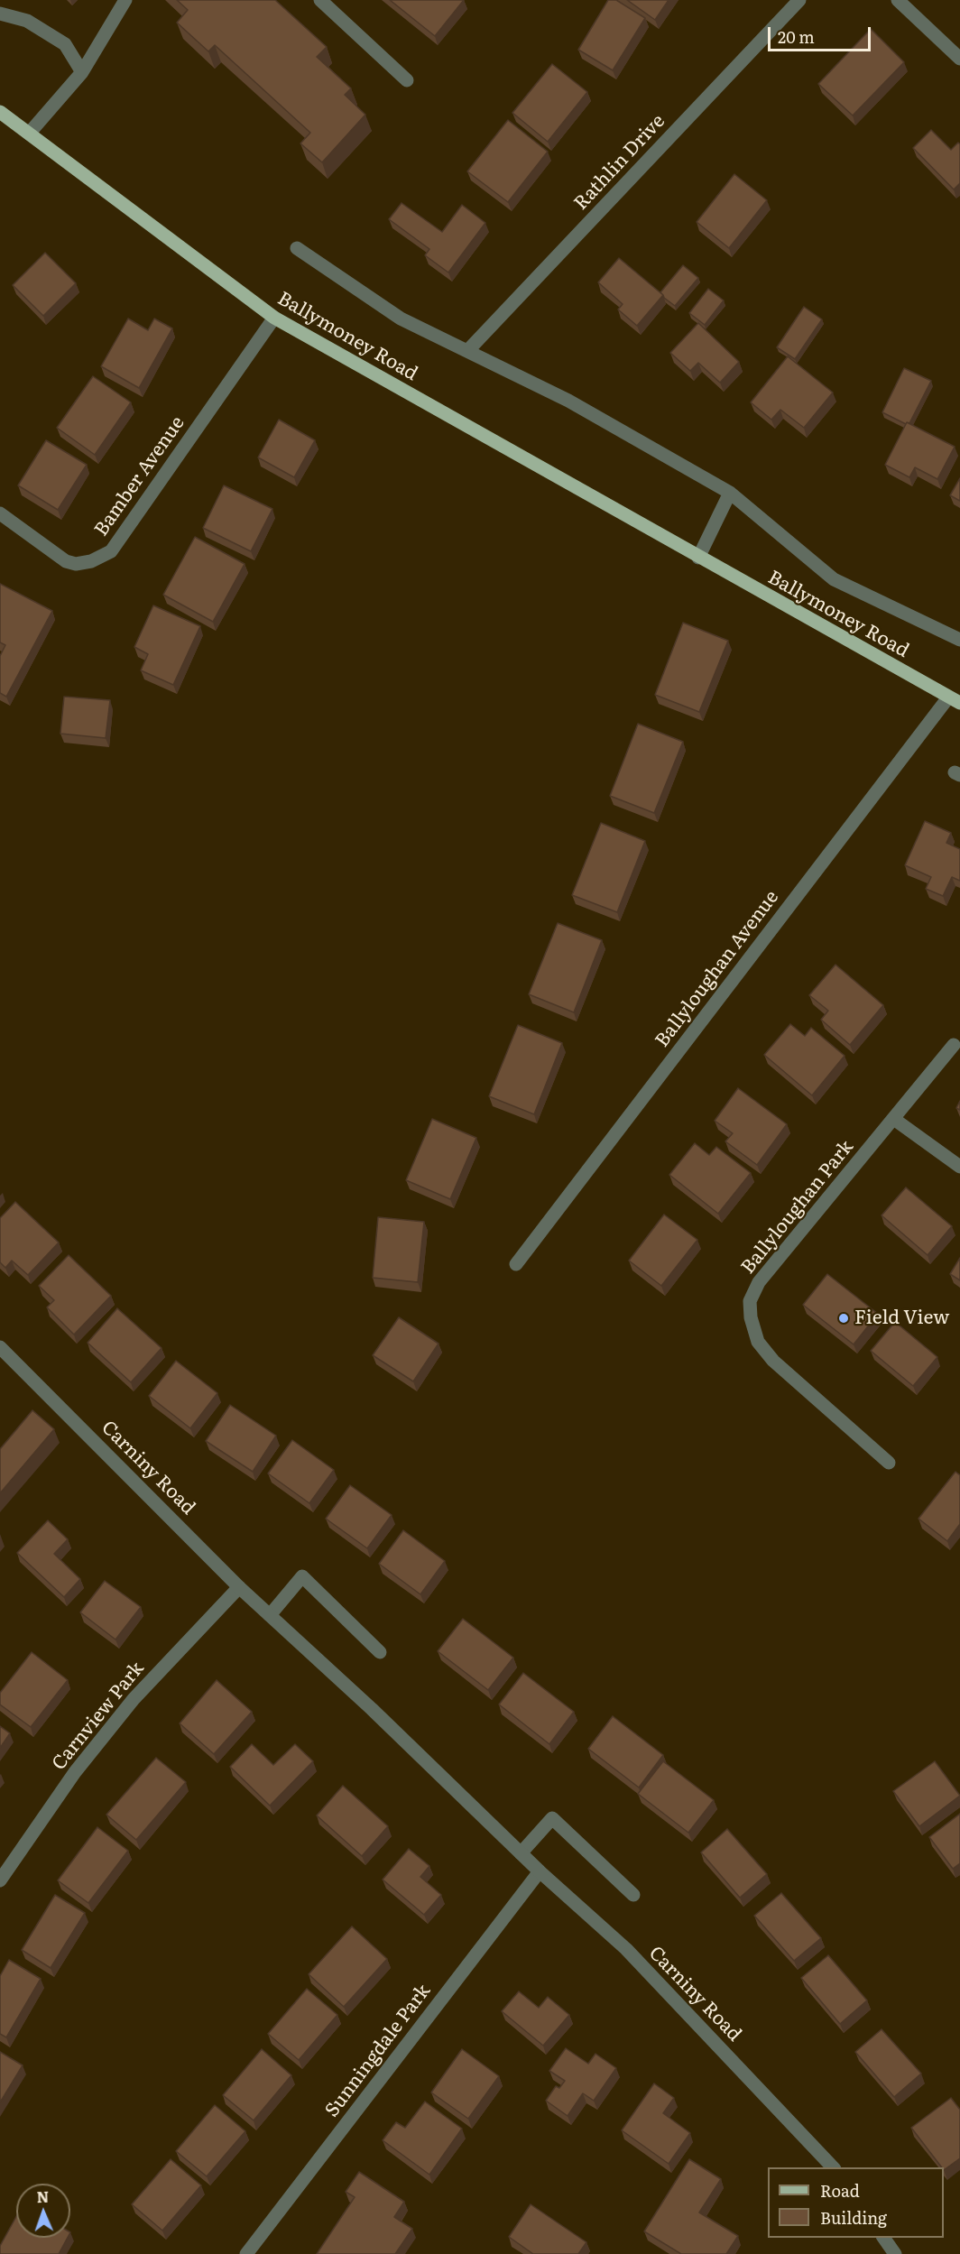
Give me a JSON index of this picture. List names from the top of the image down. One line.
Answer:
{"streets":{"main road":["Ballymoney Road"],"street":["Rathlin Drive","Bamber Avenue","Ballyloughan Avenue","Ballyloughan Park","Carniny Road","Carnview Park","Sunningdale Park"]},"crossings":[["Rathlin Drive","Ballymoney Road"],["Ballymoney Road","Bamber Avenue"],["Ballymoney Road","Ballyloughan Avenue"],["Carniny Road","Carnview Park"],["Carniny Road","Sunningdale Park"]],"places":["Field View"],"legend":["Road","Building"],"scale_bar":"20 m","north":"top"}
